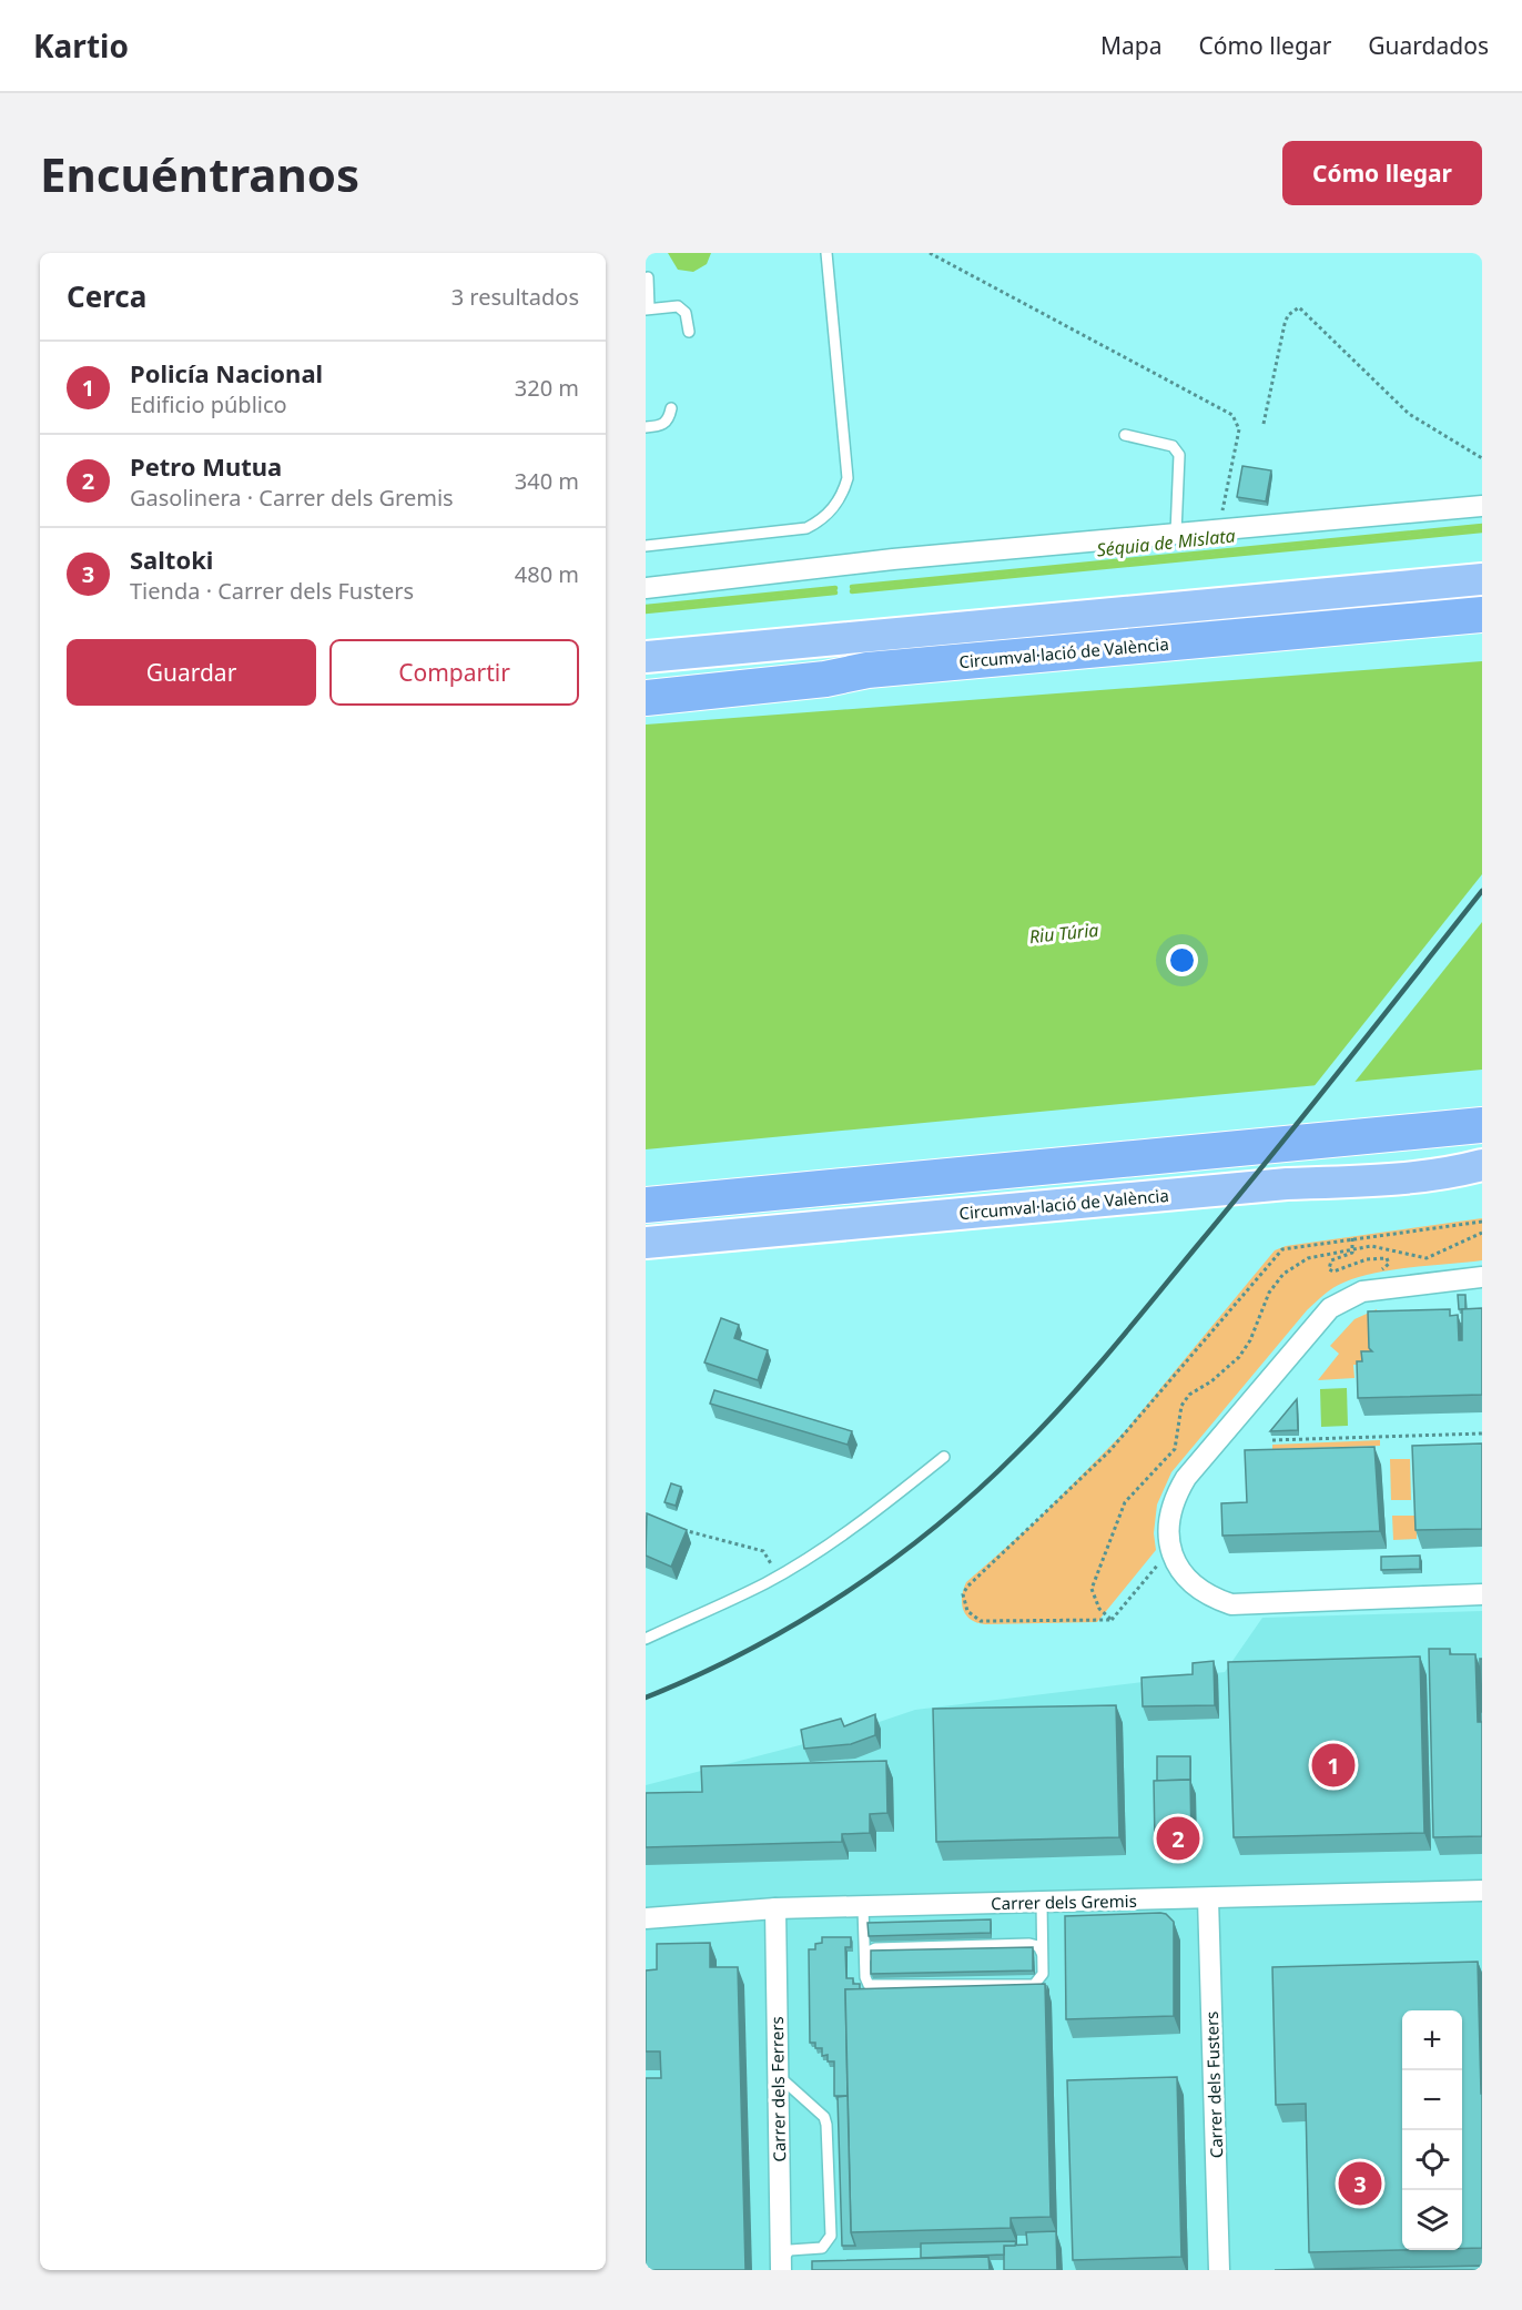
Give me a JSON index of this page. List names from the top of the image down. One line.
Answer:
{"streets":{"highway":["Circumval·lació de València"],"street":["Carrer dels Gremis","Carrer dels Fusters","Carrer dels Ferrers"]},"crossings":[["Carrer dels Gremis","Carrer dels Fusters"],["Carrer dels Gremis","Carrer dels Ferrers"]],"water":["Séquia de Mislata","Riu Túria"],"page":{"header":"Kartio","nav":["Mapa","Cómo llegar","Guardados"],"buttons":["Cómo llegar",["Guardar","Compartir"]],"title":"Encuéntranos","heading":["Cerca","3 resultados"],"list":[{"mark":"1","name":"Policía Nacional","note":"Edificio público","value":"320 m"},{"mark":"2","name":"Petro Mutua","note":"Gasolinera · Carrer dels Gremis","value":"340 m"},{"mark":"3","name":"Saltoki","note":"Tienda · Carrer dels Fusters","value":"480 m"}],"pins":["1","2","3"],"map_buttons":["+","−"]}}
